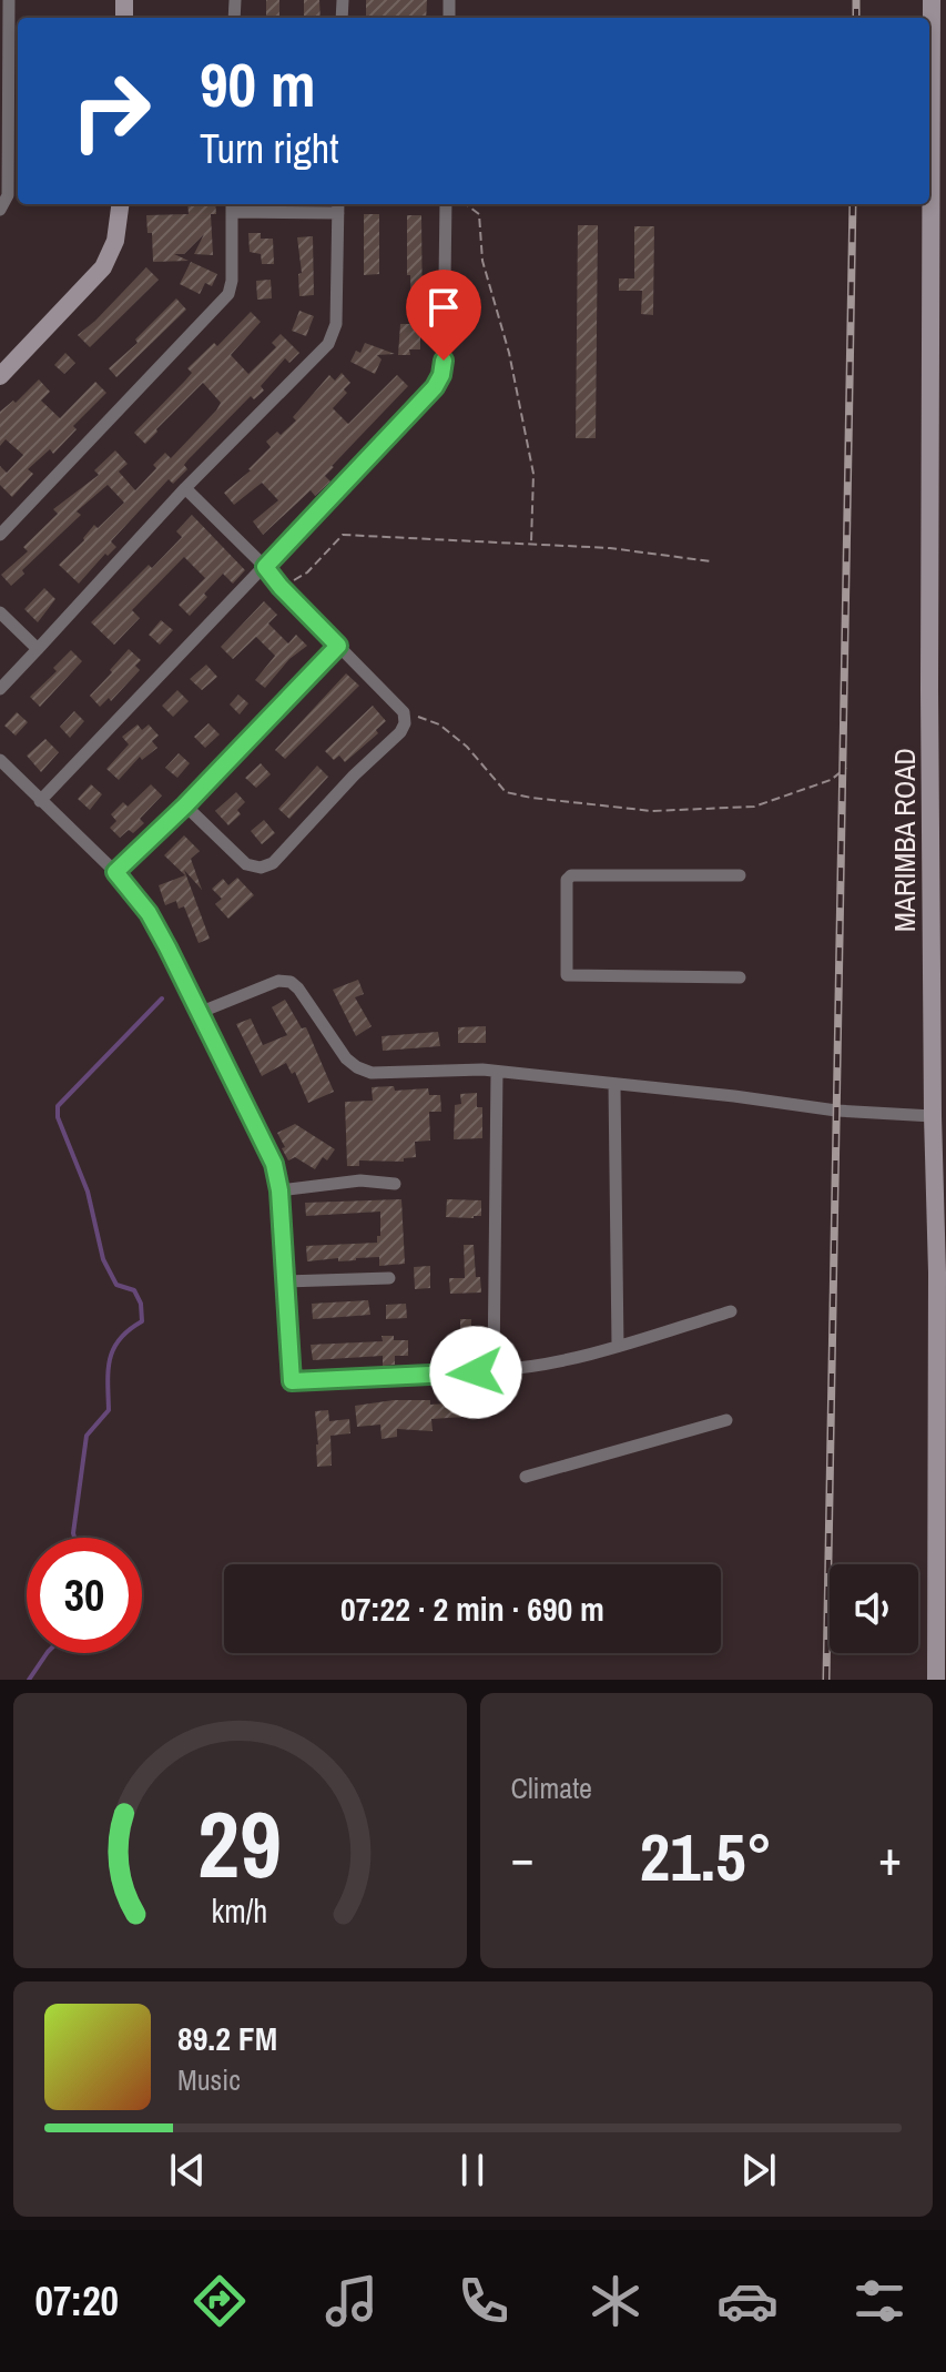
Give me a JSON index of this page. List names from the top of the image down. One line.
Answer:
{"streets":{"street":["MARIMBA ROAD"]},"page":{"turn":["90 m","Turn right"],"limit":"30","trip":"07:22 · 2 min · 690 m","tile":"Climate","heat":["−","21.5°","+"],"song":["89.2 FM","Music"],"tabs":"07:20","gauge":["29","km/h"]}}
